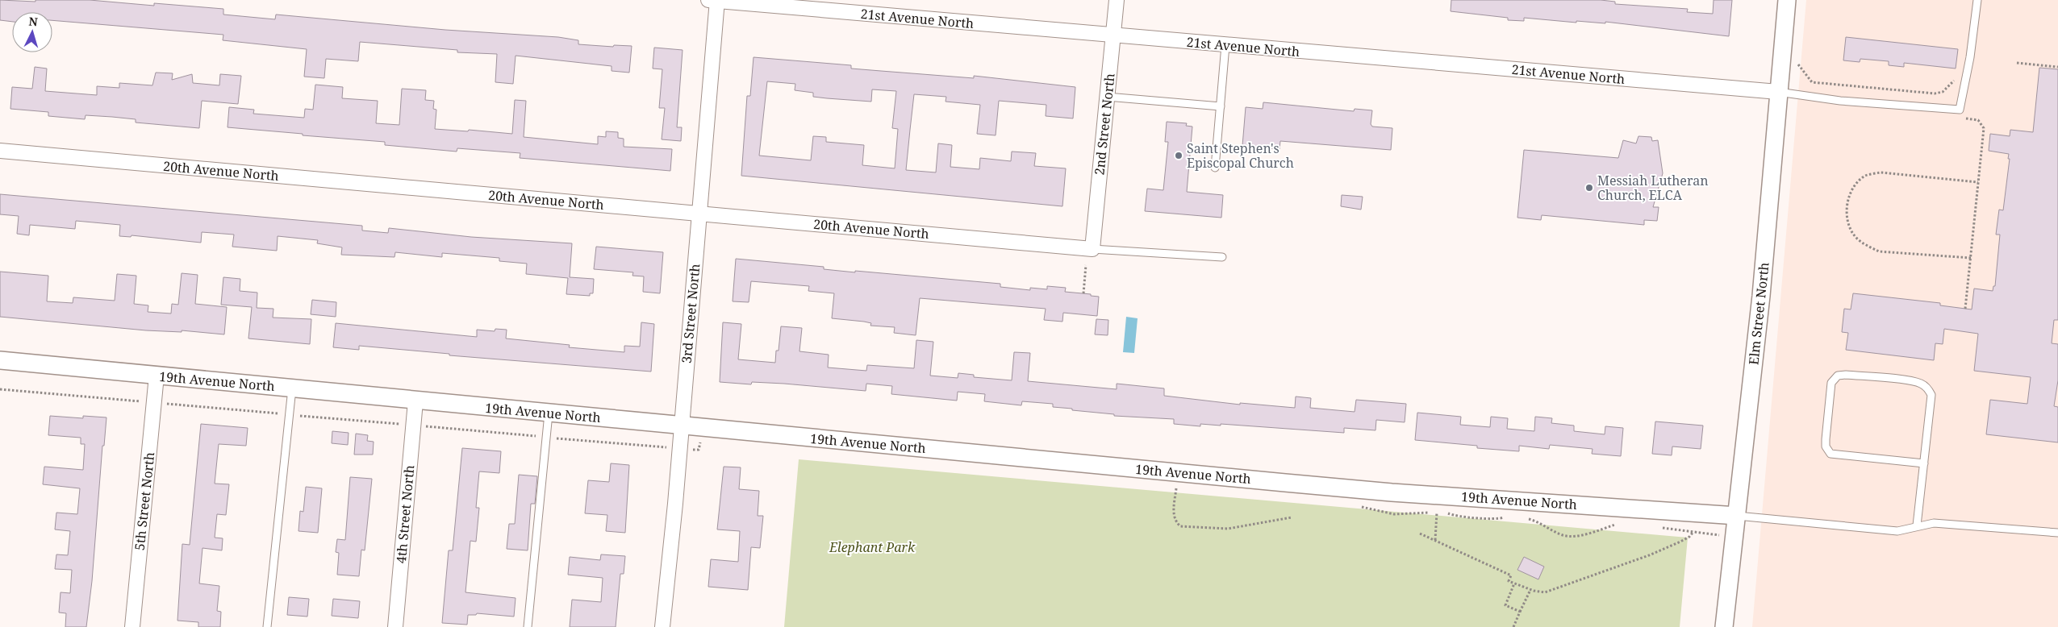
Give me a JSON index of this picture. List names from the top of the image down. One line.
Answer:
{"streets":{"street":["21st Avenue North","2nd Street North","20th Avenue North","3rd Street North","Elm Street North","19th Avenue North","5th Street North","4th Street North"]},"crossings":[["21st Avenue North","2nd Street North"],["21st Avenue North","3rd Street North"],["21st Avenue North","Elm Street North"],["2nd Street North","20th Avenue North"],["20th Avenue North","3rd Street North"],["3rd Street North","19th Avenue North"],["Elm Street North","19th Avenue North"],["19th Avenue North","5th Street North"],["19th Avenue North","4th Street North"]],"parks":["Elephant Park"],"places":["Saint Stephen's Episcopal Church","Messiah Lutheran Church, ELCA"],"north":"top"}
